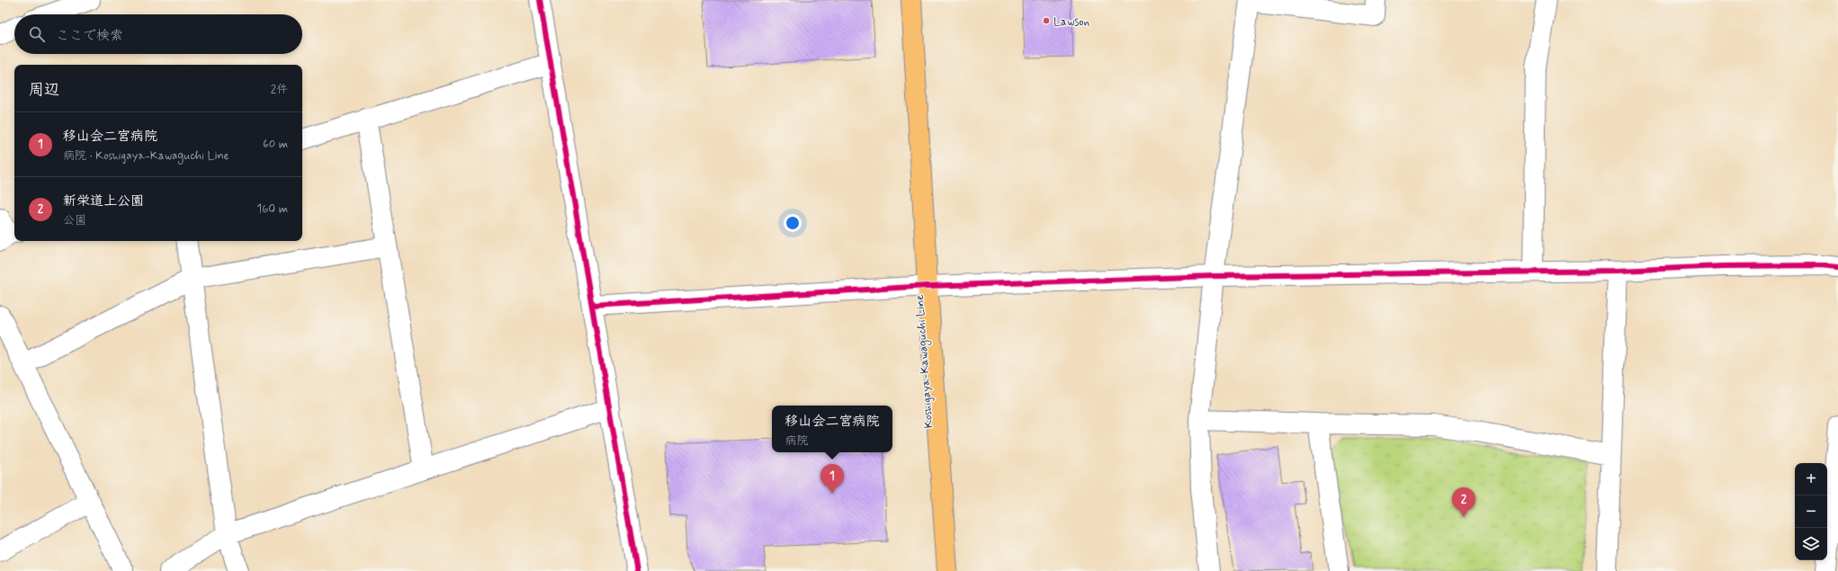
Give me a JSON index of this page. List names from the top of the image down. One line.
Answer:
{"streets":{"main road":["Koshigaya-Kawaguchi Line"]},"places":["Lawson"],"page":{"search":"ここで検索","heading":["周辺","2件"],"list":[{"mark":"1","name":"移山会二宮病院","note":"病院 · Koshigaya-Kawaguchi Line","value":"60 m"},{"mark":"2","name":"新栄道上公園","note":"公園","value":"160 m"}],"popup":["移山会二宮病院","病院"],"map_buttons":["+","−"],"pins":["1","2"]}}
